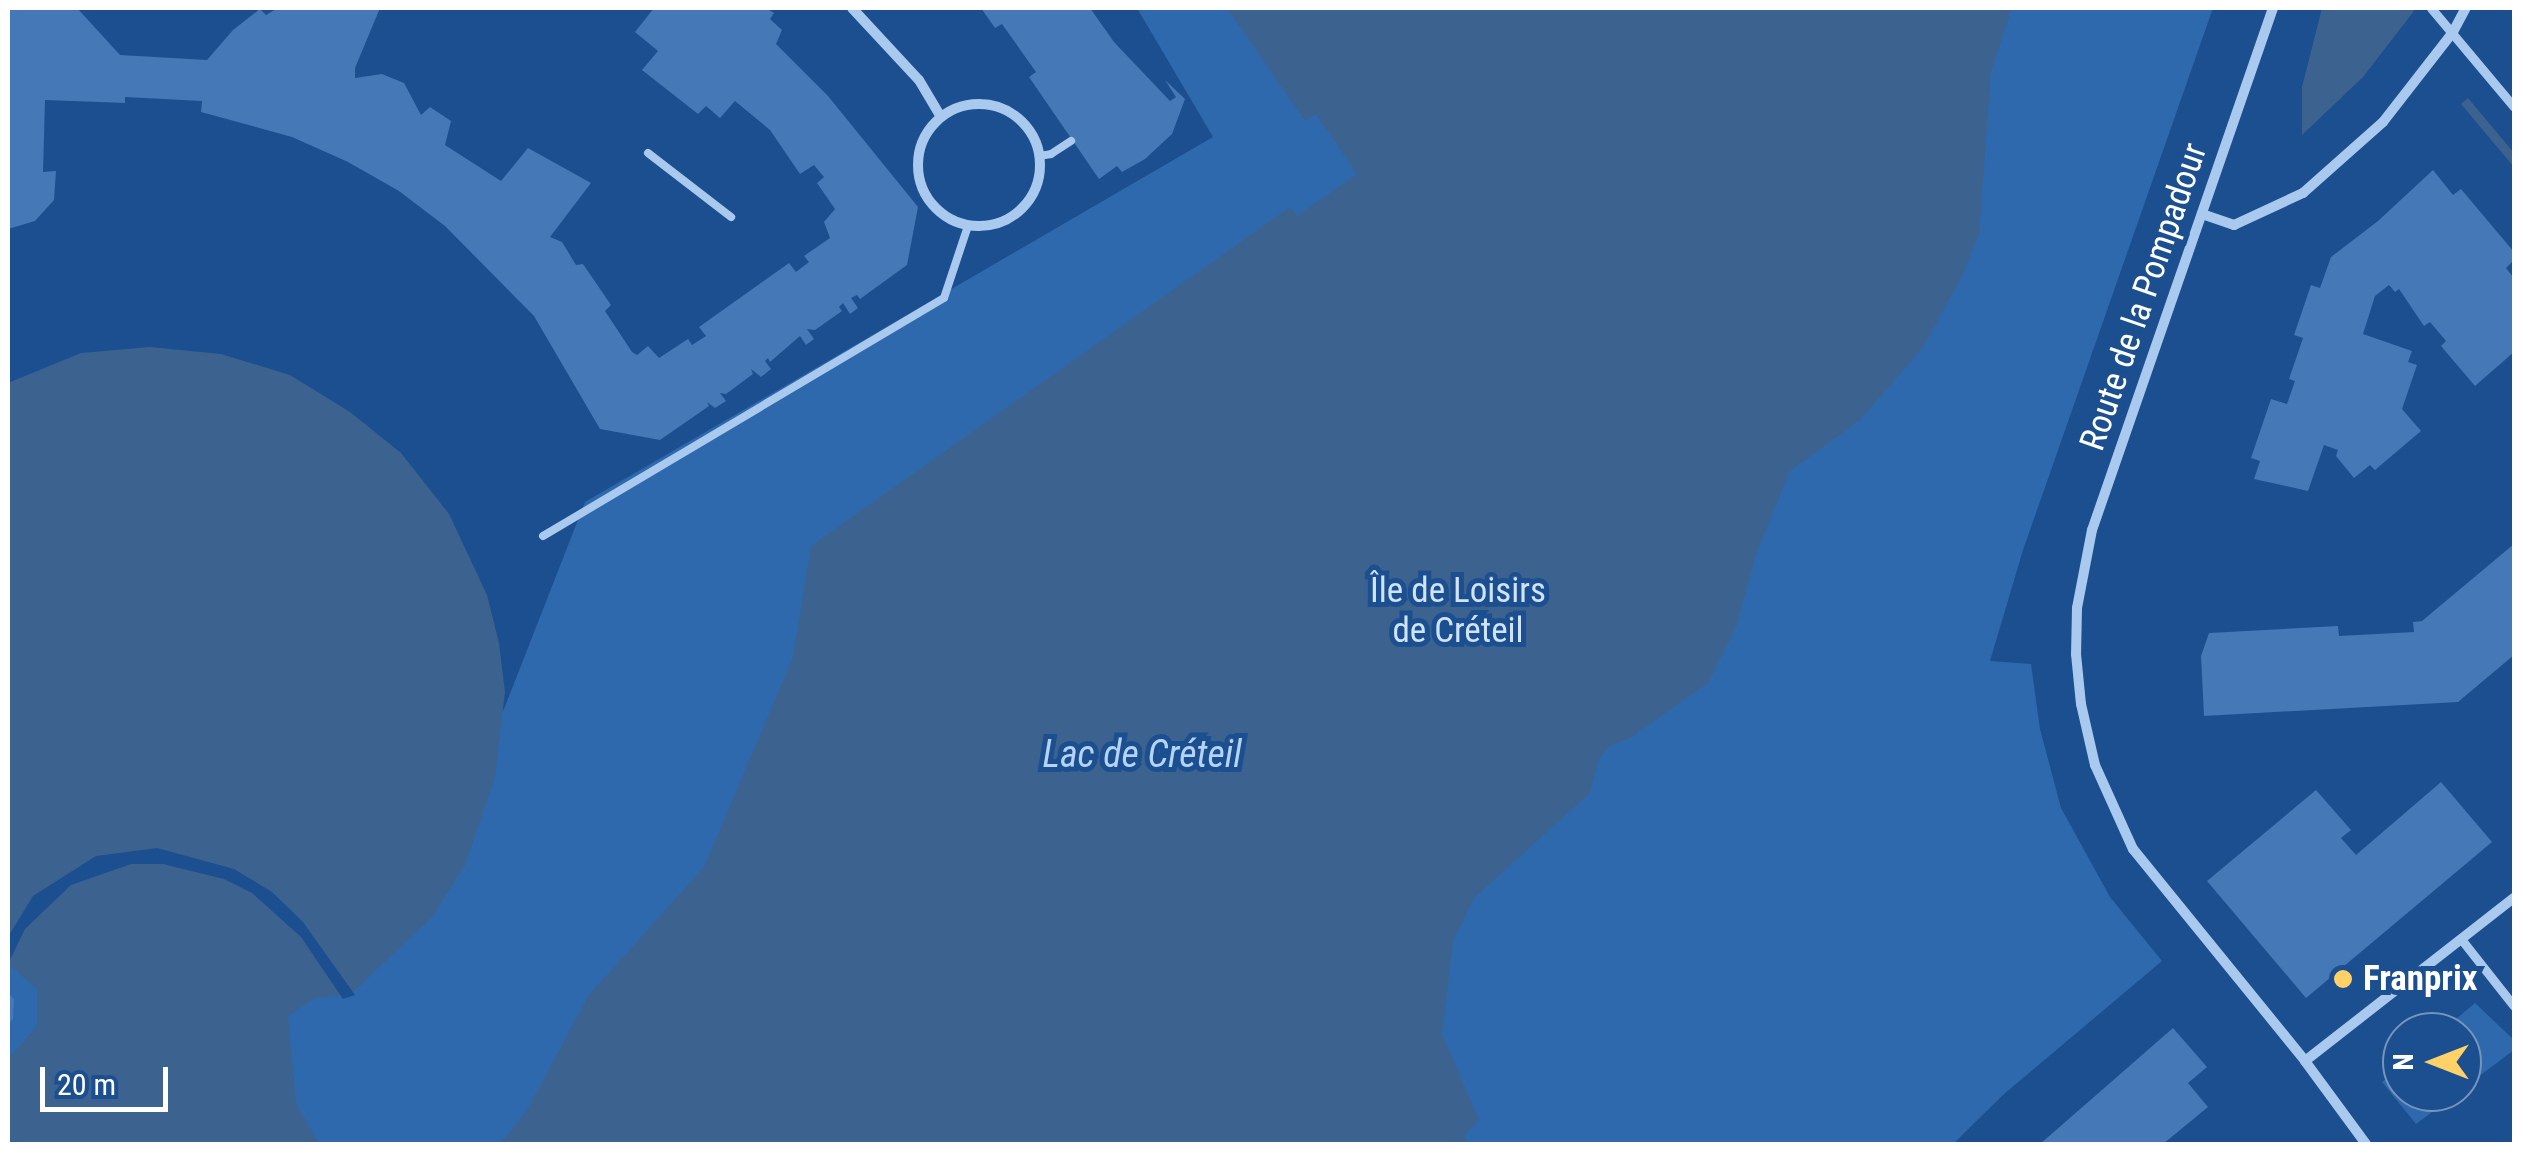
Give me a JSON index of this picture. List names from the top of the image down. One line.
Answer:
{"streets":{"street":["Route de la Pompadour"]},"water":["Lac de Créteil"],"parks":["Île de Loisirs de Créteil"],"places":["Franprix"],"scale_bar":"20 m","north":"left"}
